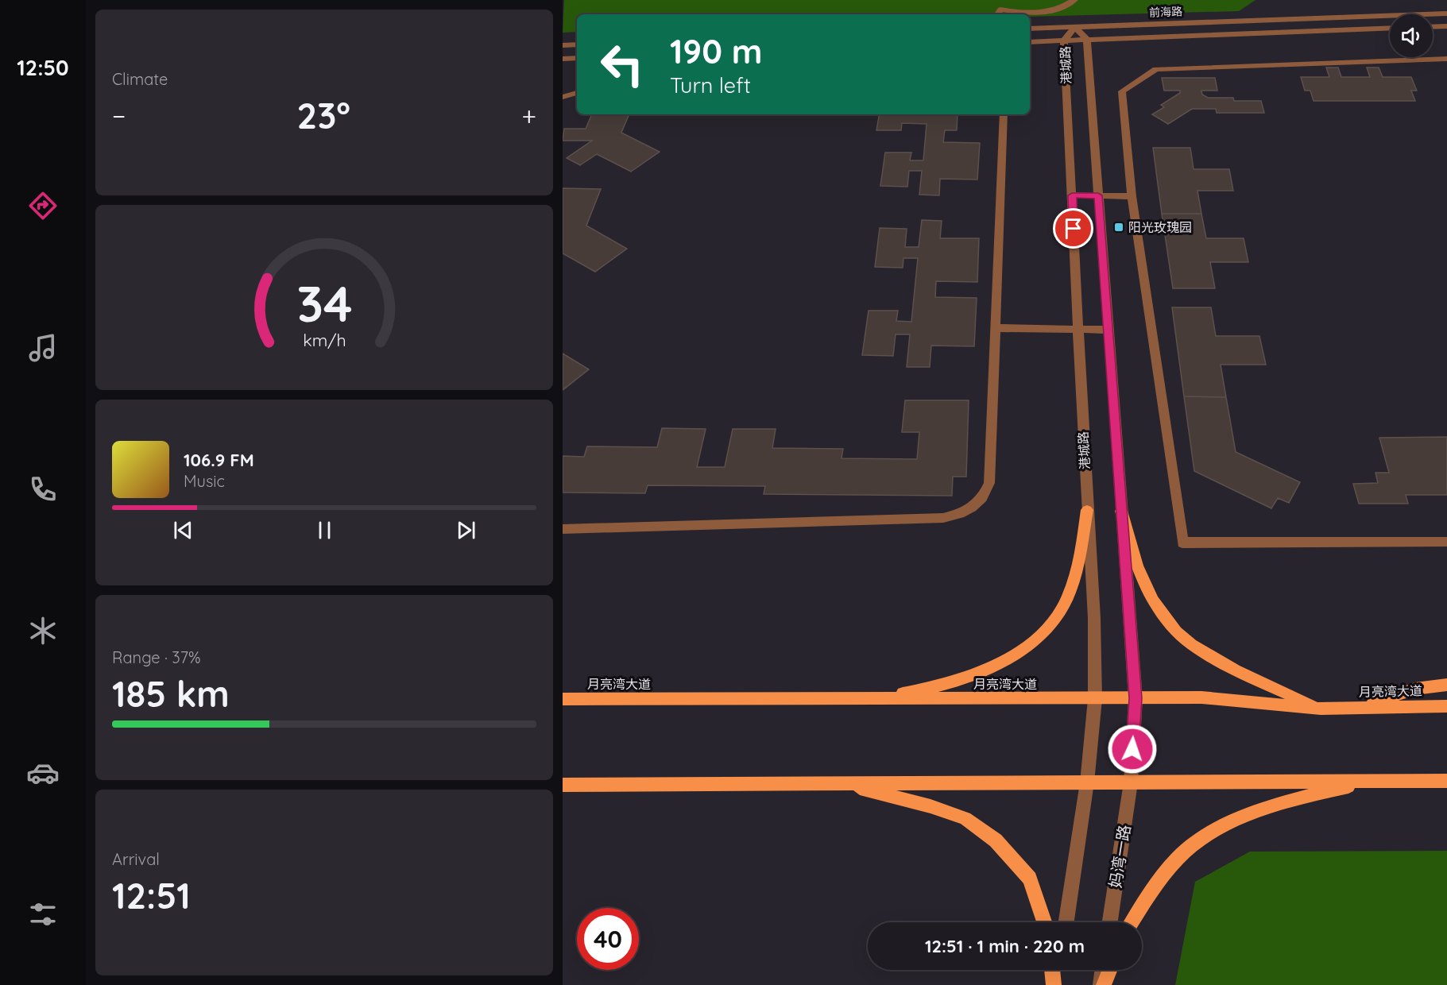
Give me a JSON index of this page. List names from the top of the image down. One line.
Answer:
{"streets":{"main road":["月亮湾大道"],"street":["前海路","港城路","妈湾一路"]},"crossings":[["前海路","港城路"],["港城路","月亮湾大道"],["港城路","妈湾一路"]],"places":{"transit":["阳光玫瑰园"]},"page":{"tabs":"12:50","tile":["Climate",["Range · 37%","185 km"],["Arrival","12:51"]],"turn":["190 m","Turn left"],"heat":["−","23°","+"],"song":["106.9 FM","Music"],"limit":"40","trip":"12:51 · 1 min · 220 m","gauge":["34","km/h"]}}
